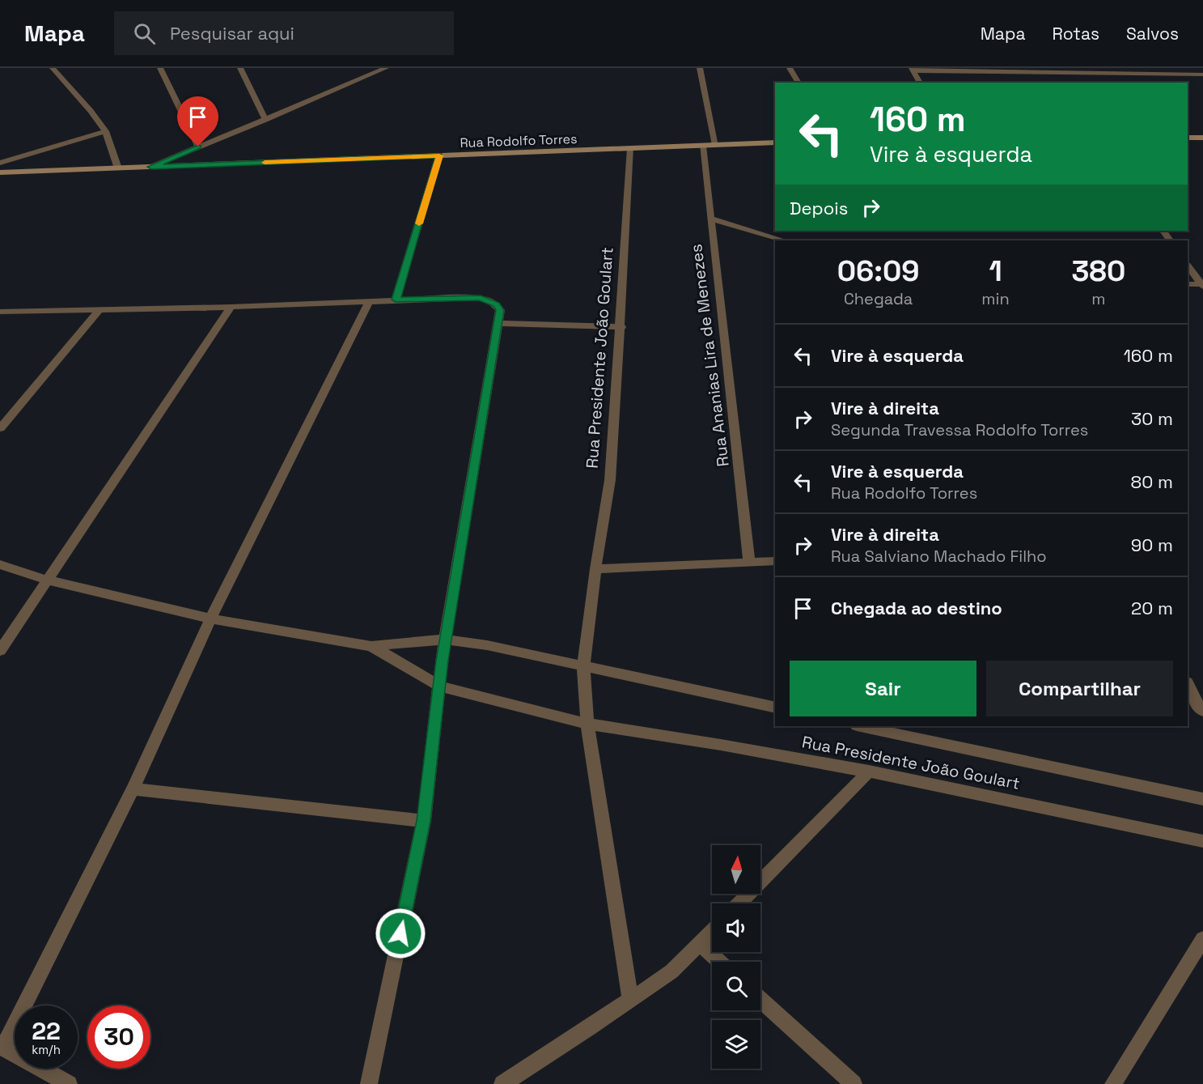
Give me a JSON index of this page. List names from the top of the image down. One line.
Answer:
{"streets":{"main road":["Rua Rodolfo Torres"],"street":["Rua Ananias Lira de Menezes","Rua Presidente João Goulart"]},"crossings":[["Rua Rodolfo Torres","Rua Ananias Lira de Menezes"],["Rua Rodolfo Torres","Rua Presidente João Goulart"]],"north":"top","page":{"header":"Mapa","search":"Pesquisar aqui","nav":["Mapa","Rotas","Salvos"],"turn":["160 m","Vire à esquerda"],"then":"Depois","eta":["06:09","Chegada","1","min","380","m"],"list":[{"name":"Vire à esquerda","value":"160 m"},{"name":"Vire à direita","note":"Segunda Travessa Rodolfo Torres","value":"30 m"},{"name":"Vire à esquerda","note":"Rua Rodolfo Torres","value":"80 m"},{"name":"Vire à direita","note":"Rua Salviano Machado Filho","value":"90 m"},{"name":"Chegada ao destino","value":"20 m"}],"buttons":["Sair","Compartilhar"],"speed":"22 km/h","limit":"30"}}
